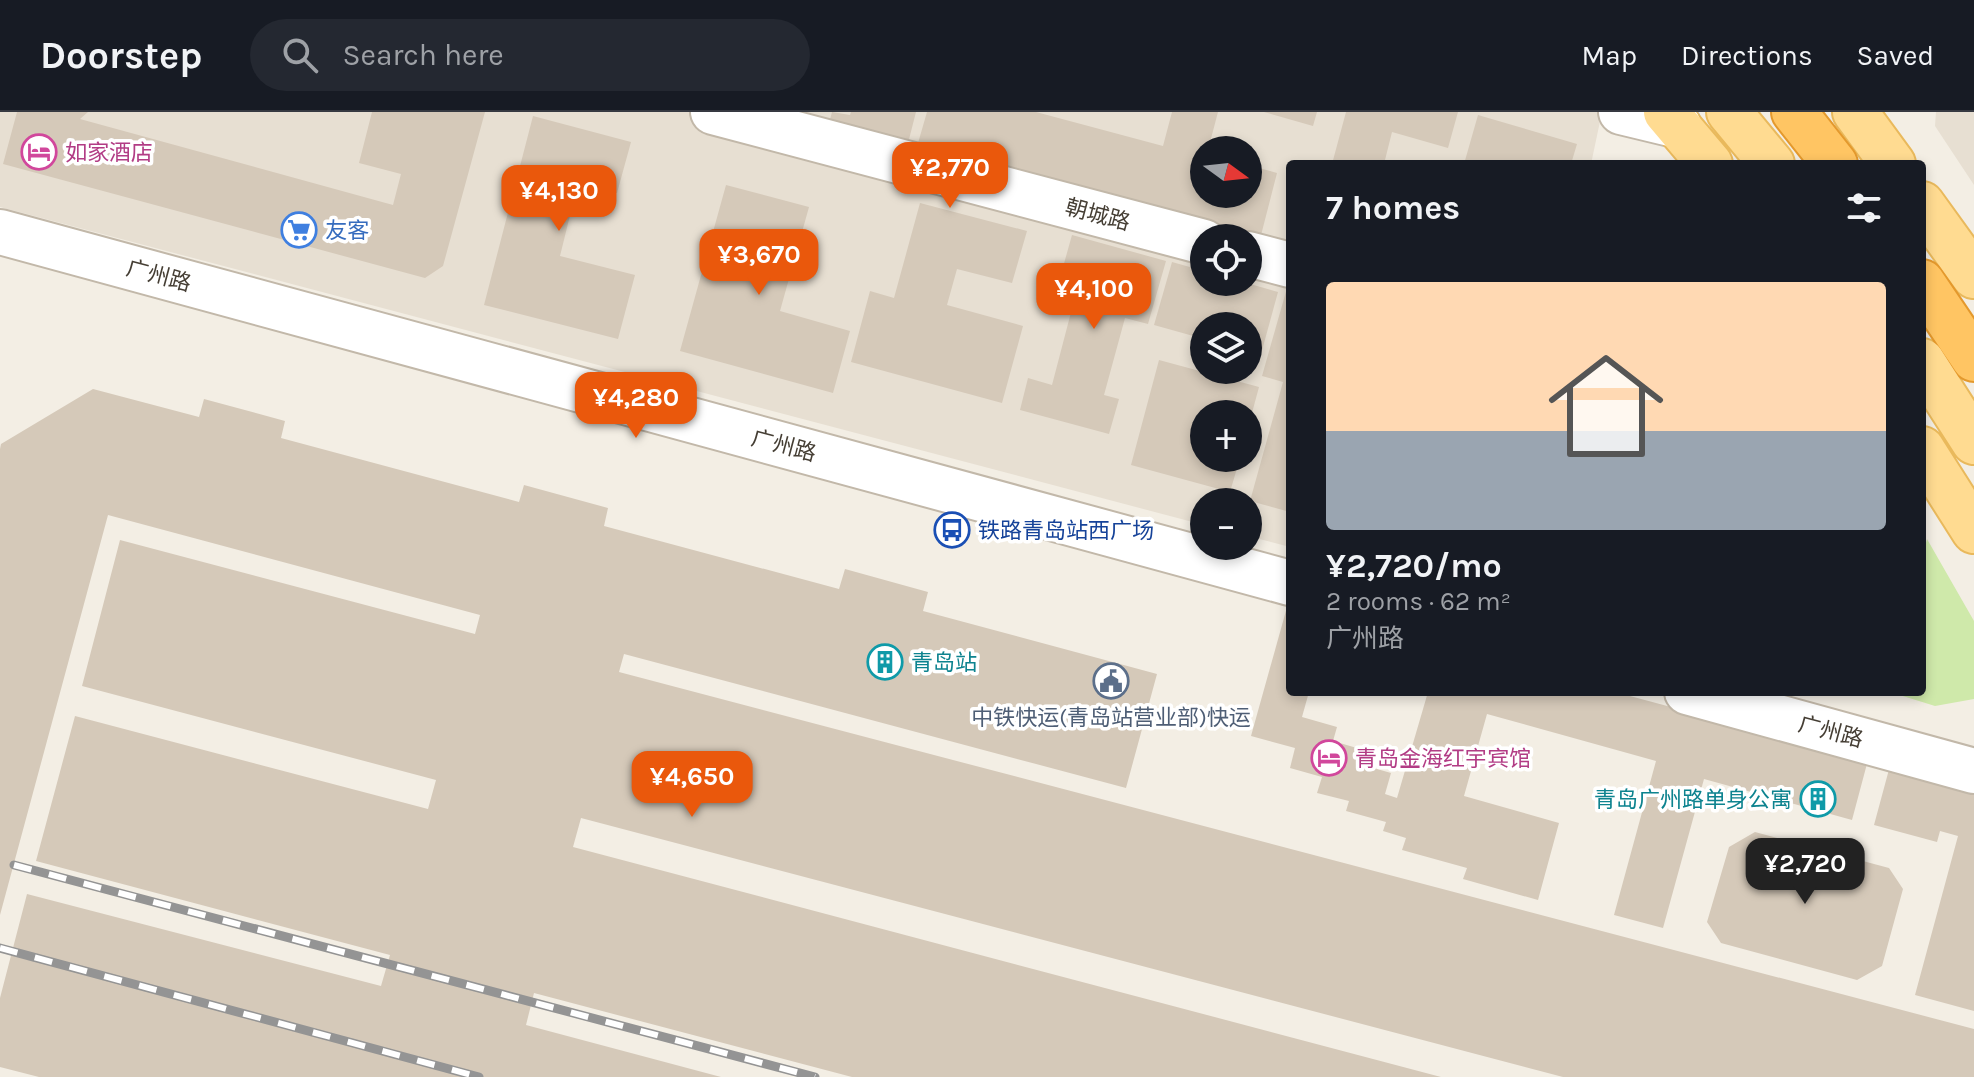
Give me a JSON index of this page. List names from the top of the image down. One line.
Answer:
{"streets":{"street":["朝城路","广州路"]},"places":{"hotel":["如家酒店","青岛金海红宇宾馆"],"supermarket":["友客"],"bus stop":["铁路青岛站西广场"],"building":["青岛站","青岛广州路单身公寓"],"public building":["中铁快运(青岛站营业部)快运"]},"north":"right","page":{"header":"Doorstep","search":"Search here","nav":["Map","Directions","Saved"],"map_buttons":["+","−"],"price":["¥2,770","¥4,130","¥3,670","¥4,100","¥4,280","¥4,650","¥2,720"],"heading":"7 homes","list":[{"name":"¥2,720/mo","note":"2 rooms · 62 m² · 广州路"}]}}
